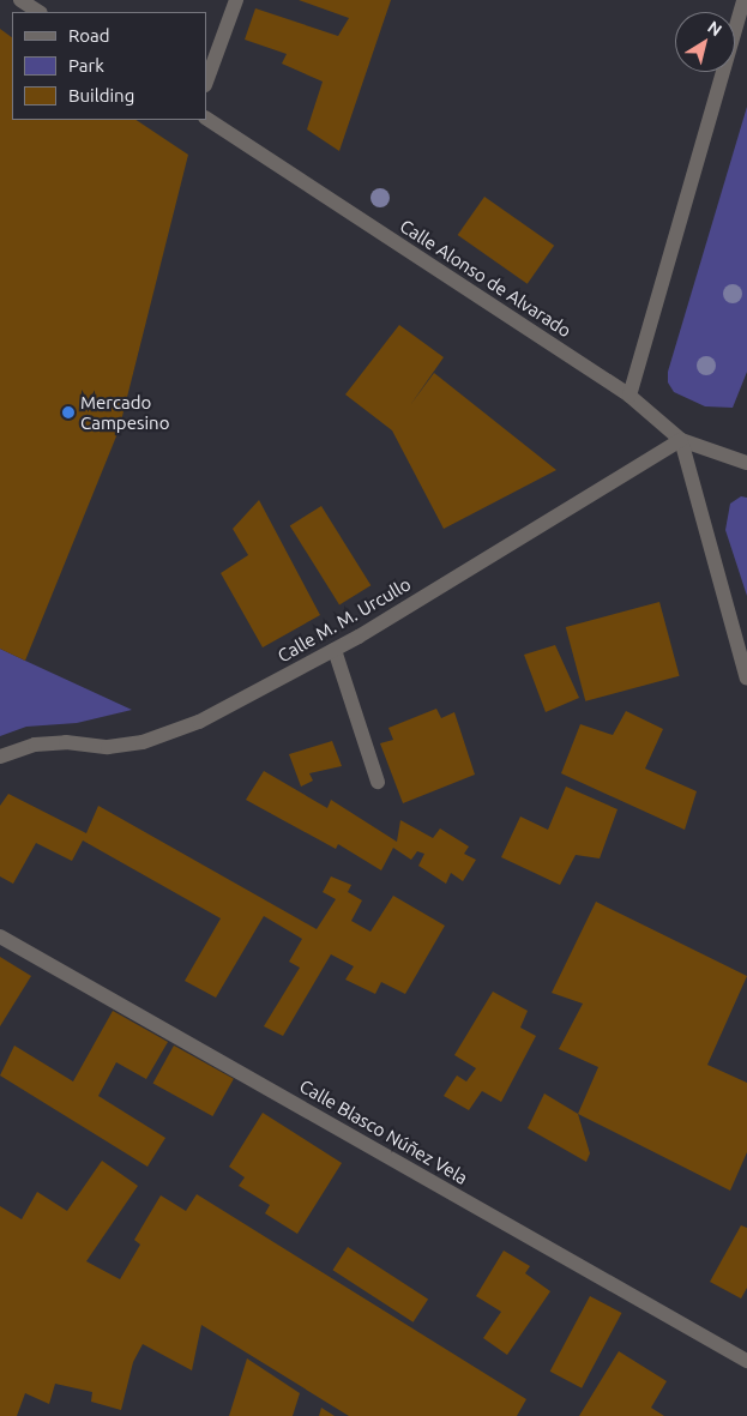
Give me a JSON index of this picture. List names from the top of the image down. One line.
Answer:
{"streets":{"street":["Calle Alonso de Alvarado","Calle M. M. Urcullo","Calle Blasco Núñez Vela"]},"crossings":[["Calle Alonso de Alvarado","Calle M. M. Urcullo"]],"places":["Mercado Campesino"],"legend":["Road","Park","Building"],"north":"top right"}
